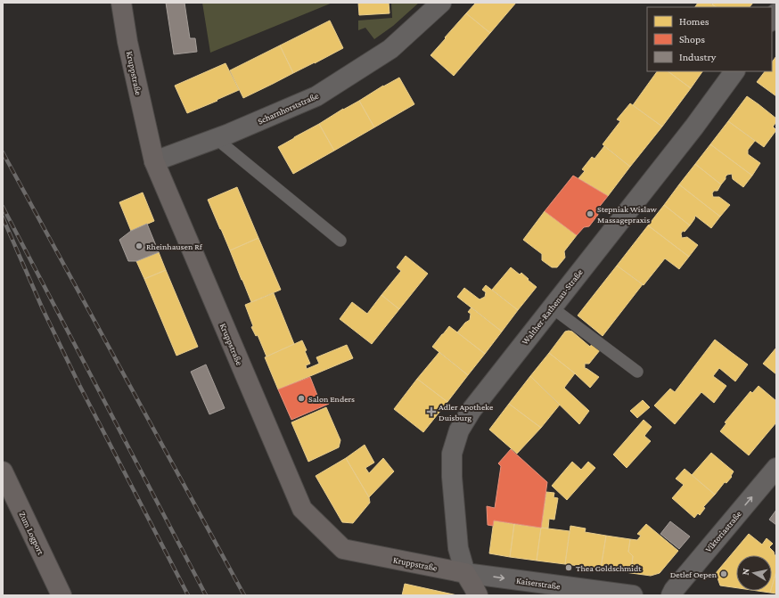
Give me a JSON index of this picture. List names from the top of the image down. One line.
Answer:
{"streets":{"street":["Kruppstraße","Scharnhorststraße","Walther-Rathenau-Straße","Viktoriastraße","Zum Logport","Kaiserstraße"]},"crossings":[["Kruppstraße","Scharnhorststraße"],["Kruppstraße","Walther-Rathenau-Straße"],["Kruppstraße","Kaiserstraße"],["Walther-Rathenau-Straße","Kaiserstraße"]],"one_way":["Viktoriastraße","Kaiserstraße"],"places":{"other":["Stepniak Wislaw Massagepraxis","Rheinhausen Rf","Salon Enders","Thea Goldschmidt","Detlef Oepen"],"health":["Adler Apotheke Duisburg"]},"legend":["Homes","Shops","Industry"],"north":"left"}
